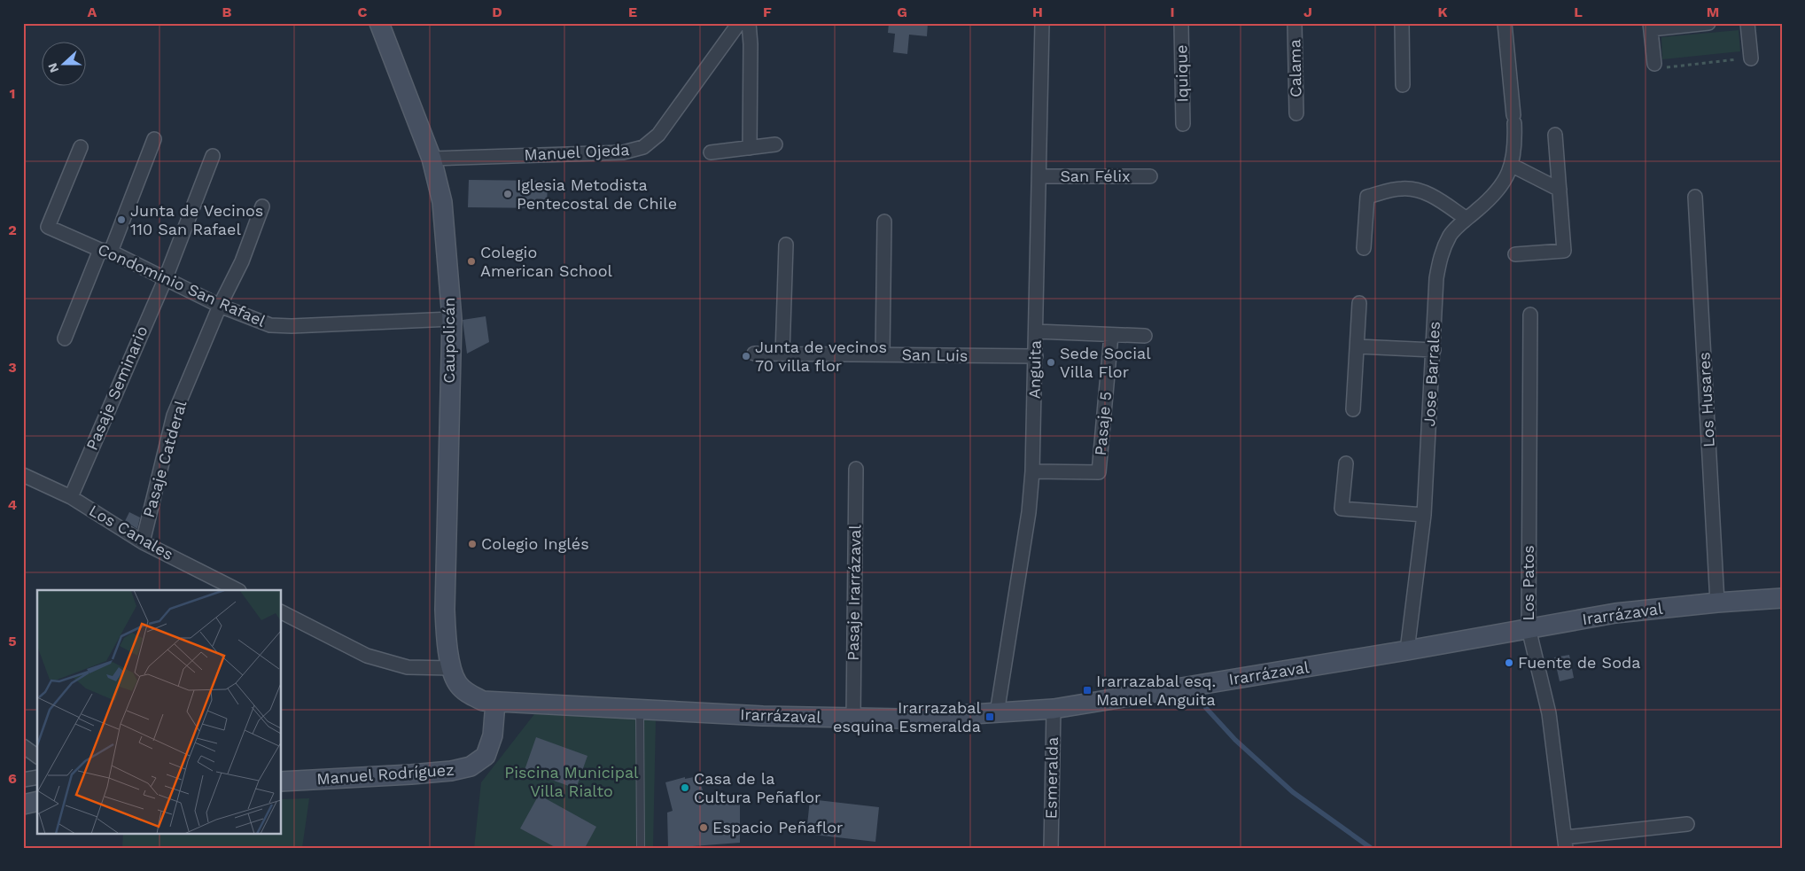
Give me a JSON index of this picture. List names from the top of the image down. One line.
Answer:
{"streets":{"main road":["Caupolicán","Irarrázaval","Manuel Rodríguez"],"street":["Calama","Iquique","Manuel Ojeda","San Félix","Condominio San Rafael","San Luis","Anguita","Jose Barrales","Pasaje Seminario","Los Husares","Pasaje 5","Pasaje Catderal","Los Canales","Los Patos","Pasaje Irarrázaval","Esmeralda"]},"crossings":[["Manuel Ojeda","Caupolicán"],["San Félix","Anguita"],["Condominio San Rafael","Caupolicán"],["Condominio San Rafael","Pasaje Seminario"],["Condominio San Rafael","Pasaje Catderal"],["Caupolicán","Irarrázaval"],["San Luis","Anguita"],["Anguita","Pasaje 5"],["Anguita","Irarrázaval"],["Jose Barrales","Irarrázaval"],["Pasaje Seminario","Los Canales"],["Los Husares","Irarrázaval"],["Pasaje Catderal","Los Canales"],["Los Patos","Irarrázaval"],["Pasaje Irarrázaval","Irarrázaval"],["Irarrázaval","Manuel Rodríguez"],["Irarrázaval","Esmeralda"]],"parks":["Piscina Municipal Villa Rialto"],"places":{"other":["Iglesia Metodista Pentecostal de Chile","Junta de Vecinos 110 San Rafael","Colegio American School","Junta de vecinos 70 villa flor","Sede Social Villa Flor","Colegio Inglés","Fuente de Soda","Casa de la Cultura Peñaflor","Espacio Peñaflor"],"transit":["Irarrazabal esq. Manuel Anguita","Irarrazabal esquina Esmeralda"]},"north":"left","grid":{"columns":["A","B","C","D","E","F","G","H","I","J","K","L","M"],"rows":["1","2","3","4","5","6"]}}
